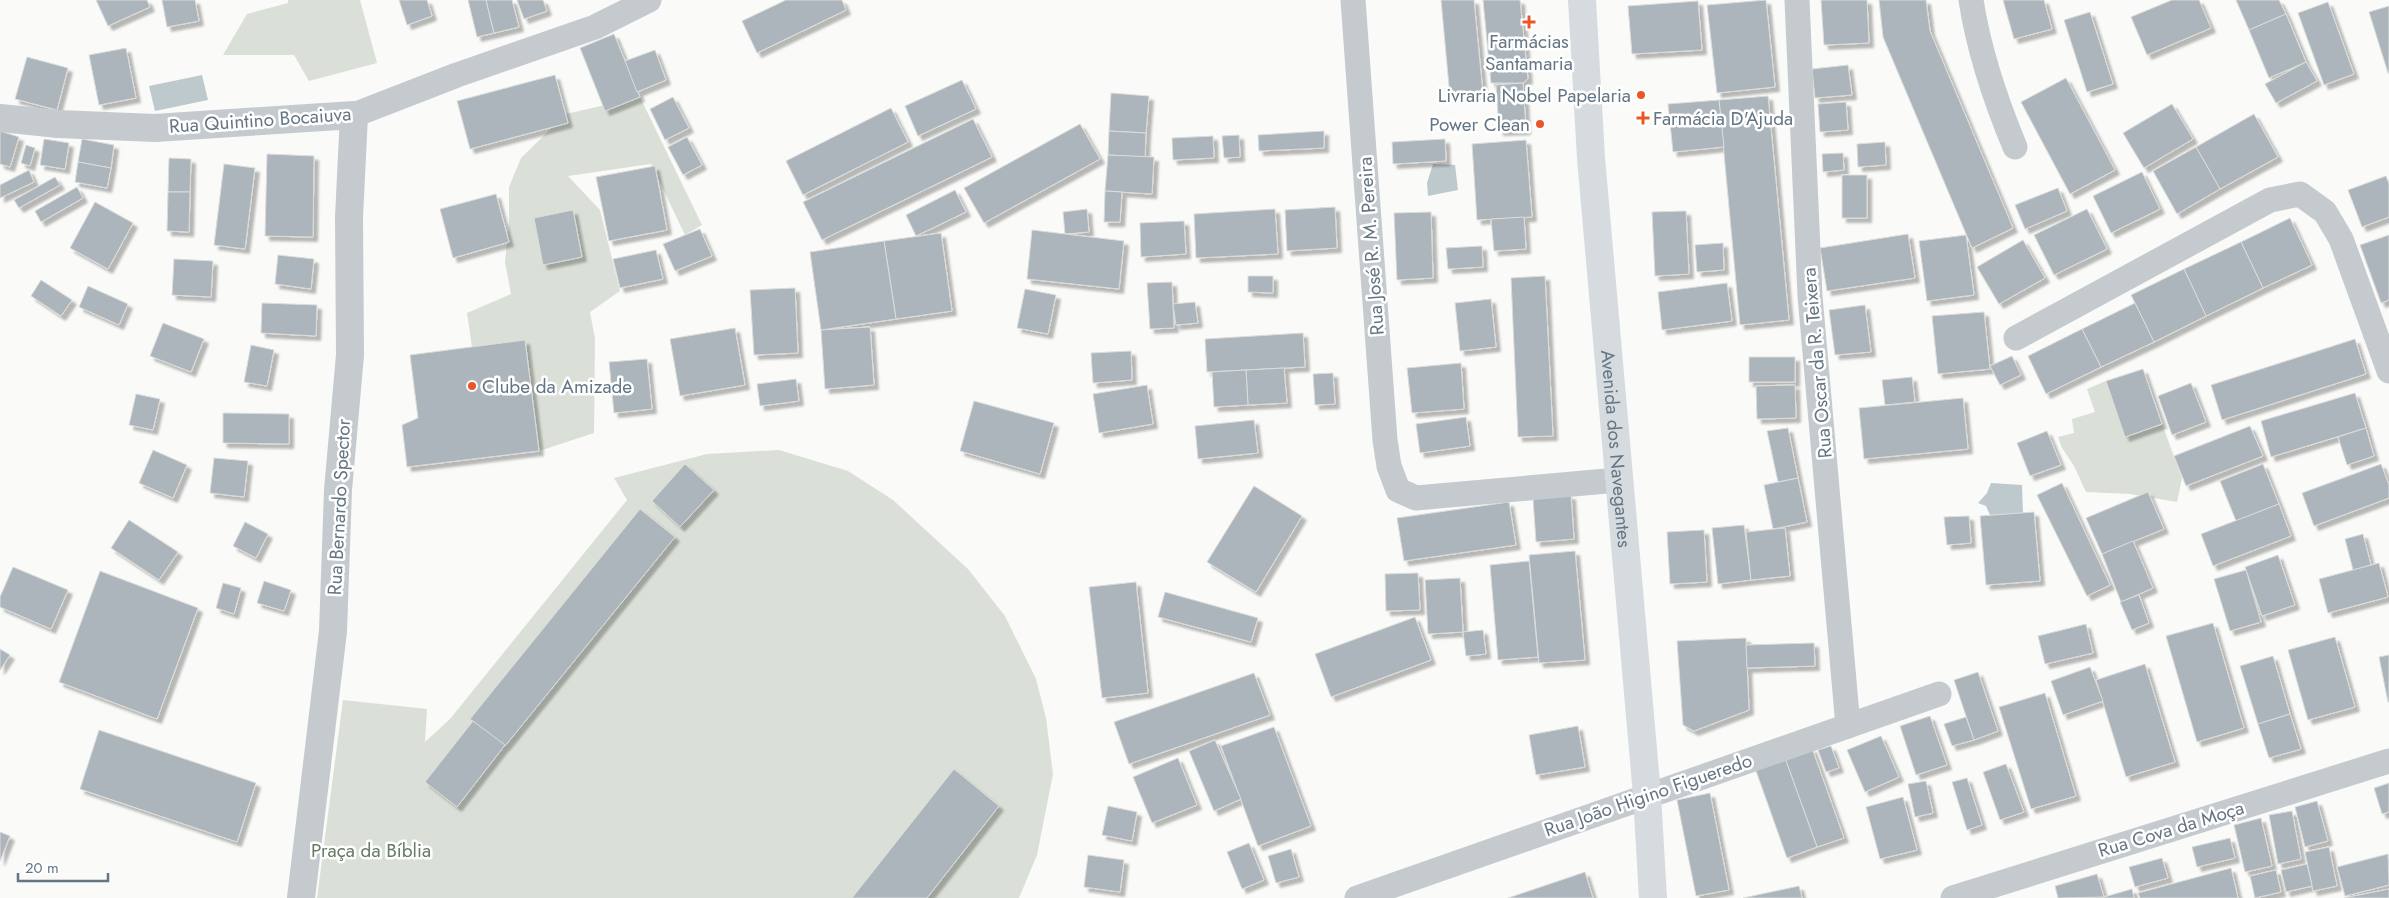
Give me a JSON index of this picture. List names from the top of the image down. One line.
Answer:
{"streets":{"main road":["Avenida dos Navegantes"],"street":["Rua Quintino Bocaiuva","Rua José R. M. Pereira","Rua Oscar da R. Teixera","Rua Bernardo Spector","Rua João Higino Figueredo","Rua Cova da Moça"]},"crossings":[["Rua Quintino Bocaiuva","Rua Bernardo Spector"],["Rua José R. M. Pereira","Avenida dos Navegantes"],["Rua Oscar da R. Teixera","Rua João Higino Figueredo"],["Avenida dos Navegantes","Rua João Higino Figueredo"]],"parks":["Praça da Bíblia"],"places":{"health":["Farmácias Santamaria","Farmácia D'Ajuda"],"other":["Livraria Nobel Papelaria","Power Clean","Clube da Amizade"]},"scale_bar":"20 m"}
